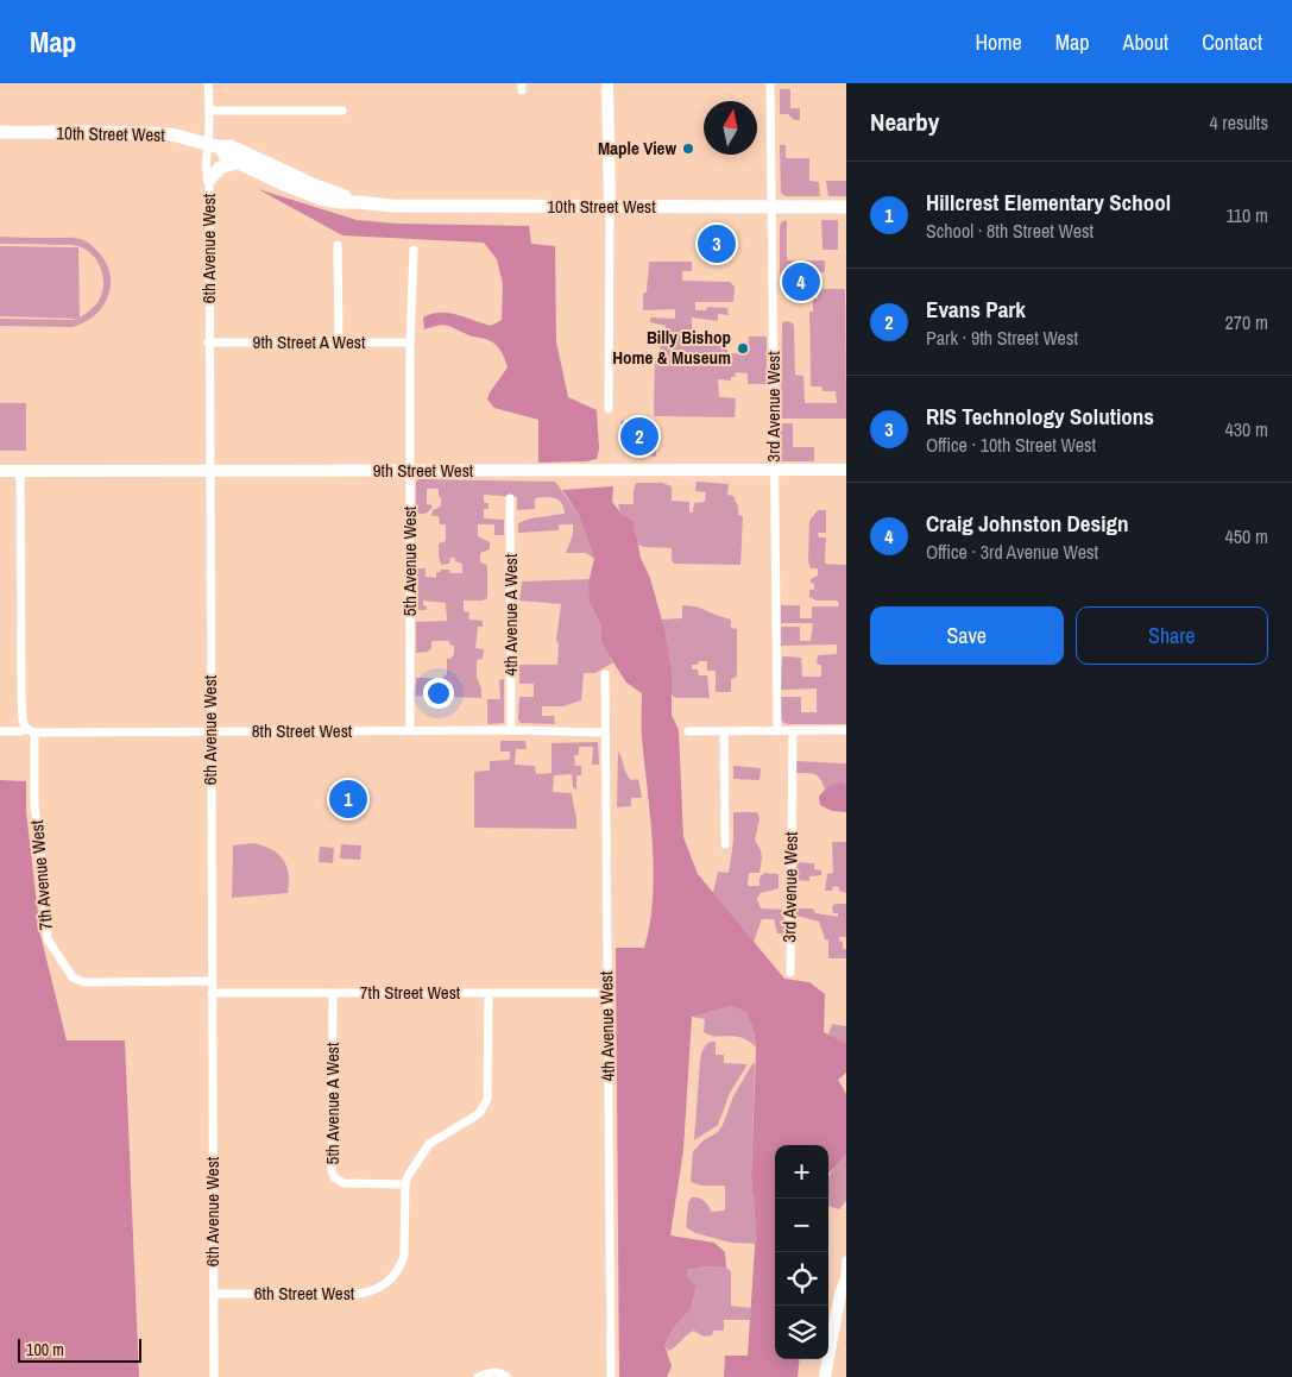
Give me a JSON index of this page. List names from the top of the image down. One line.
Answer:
{"streets":{"main road":["10th Street West"],"street":["6th Avenue West","9th Street A West","3rd Avenue West","9th Street West","5th Avenue West","4th Avenue A West","8th Street West","7th Avenue West","7th Street West","4th Avenue West","5th Avenue A West","6th Street West"]},"crossings":[["10th Street West","6th Avenue West"],["10th Street West","3rd Avenue West"],["6th Avenue West","9th Street A West"],["6th Avenue West","9th Street West"],["6th Avenue West","8th Street West"],["6th Avenue West","7th Avenue West"],["6th Avenue West","7th Street West"],["6th Avenue West","6th Street West"],["9th Street A West","5th Avenue West"],["3rd Avenue West","9th Street West"],["9th Street West","5th Avenue West"],["9th Street West","7th Avenue West"],["5th Avenue West","8th Street West"],["4th Avenue A West","8th Street West"],["8th Street West","7th Avenue West"],["8th Street West","4th Avenue West"],["7th Street West","4th Avenue West"],["7th Street West","5th Avenue A West"],["5th Avenue A West","6th Street West"]],"places":["Maple View","Billy Bishop Home & Museum"],"scale_bar":"100 m","north":"top","page":{"header":"Map","nav":["Home","Map","About","Contact"],"heading":["Nearby","4 results"],"list":[{"mark":"1","name":"Hillcrest Elementary School","note":"School · 8th Street West","value":"110 m"},{"mark":"2","name":"Evans Park","note":"Park · 9th Street West","value":"270 m"},{"mark":"3","name":"RIS Technology Solutions","note":"Office · 10th Street West","value":"430 m"},{"mark":"4","name":"Craig Johnston Design","note":"Office · 3rd Avenue West","value":"450 m"}],"pins":["3","4","2","1"],"buttons":["Save","Share"],"map_buttons":["+","−"],"scale":"100 m"}}
